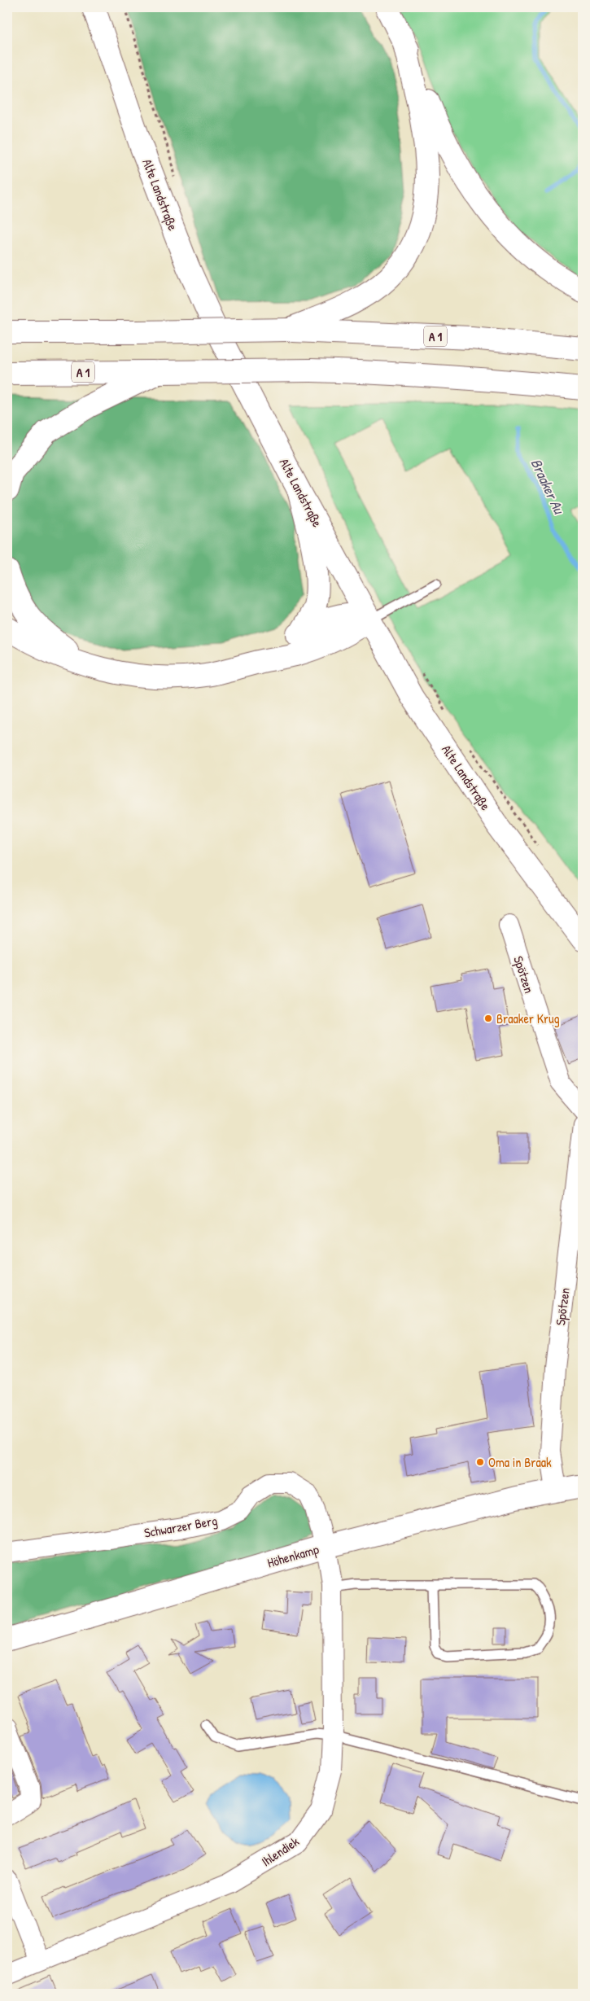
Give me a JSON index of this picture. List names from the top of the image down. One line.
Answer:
{"streets":{"main road":["Alte Landstraße","A 1","Höhenkamp"],"street":["Spötzen","Schwarzer Berg","Ihlendiek"]},"crossings":[["Spötzen","Höhenkamp"],["Schwarzer Berg","Höhenkamp"],["Schwarzer Berg","Ihlendiek"],["Höhenkamp","Ihlendiek"]],"water":["Braaker Au"],"places":["Braaker Krug","Oma in Braak"]}
